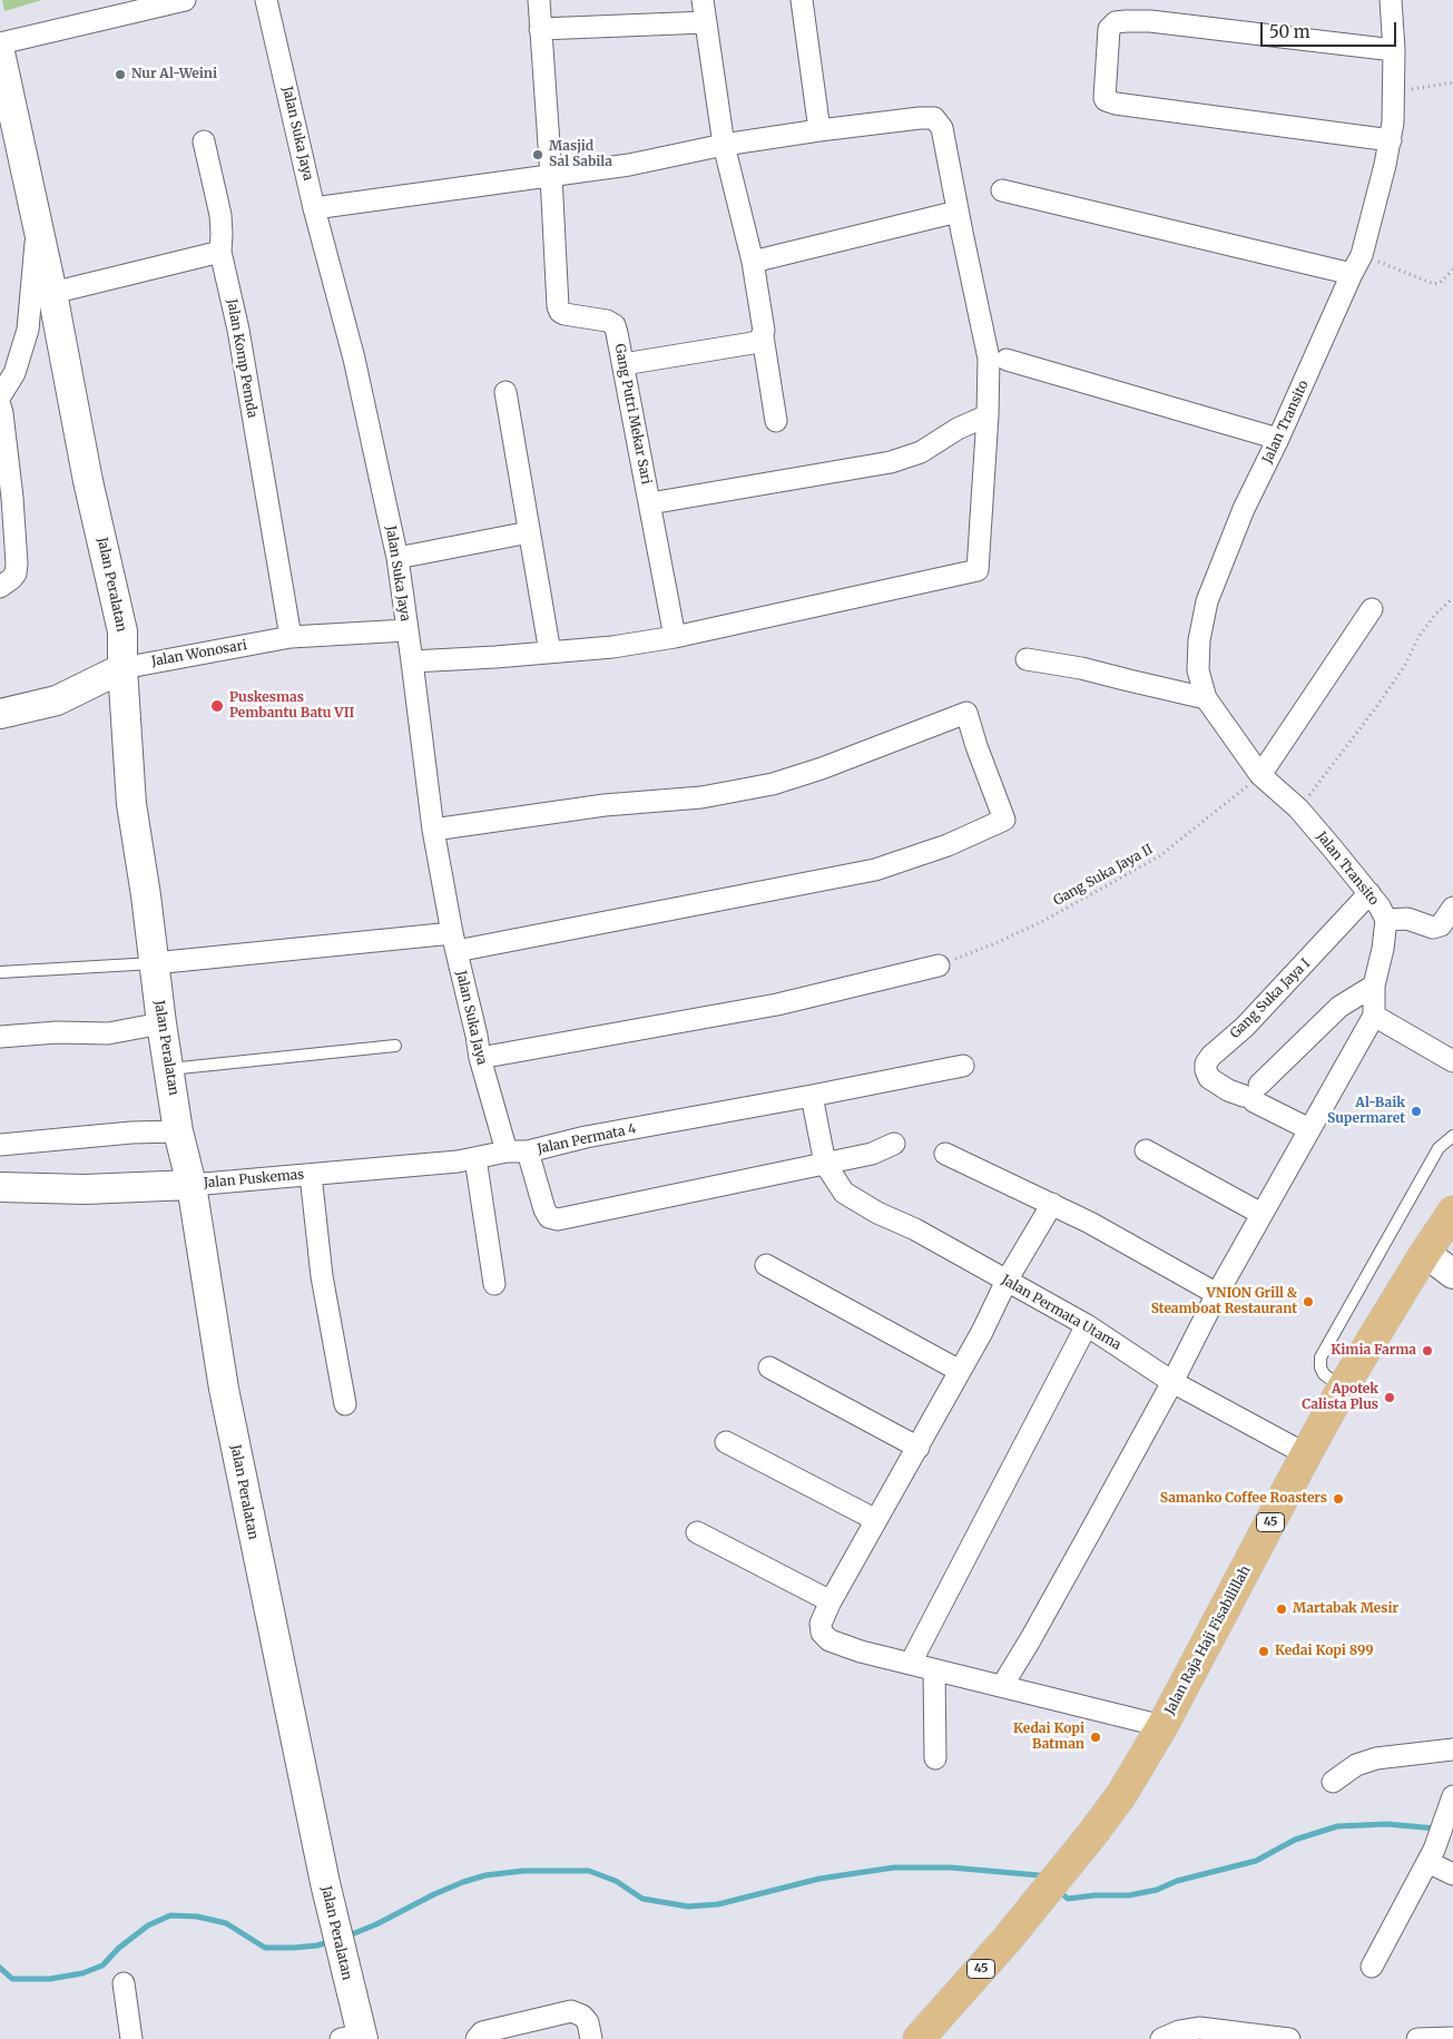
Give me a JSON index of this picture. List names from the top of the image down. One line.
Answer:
{"streets":{"main road":["45","Jalan Raja Haji Fisabilillah"],"street":["Jalan Suka Jaya","Jalan Komp Pemda","Gang Putri Mekar Sari","Jalan Transito","Jalan Peralatan","Jalan Wonosari","Gang Suka Jaya I","Jalan Permata 4","Jalan Puskemas","Jalan Permata Utama"],"path":["Gang Suka Jaya II"]},"crossings":[["Jalan Suka Jaya","Jalan Wonosari"],["Jalan Suka Jaya","Jalan Puskemas"],["Jalan Komp Pemda","Jalan Wonosari"],["Jalan Transito","Gang Suka Jaya II"],["Jalan Transito","Gang Suka Jaya I"],["Jalan Peralatan","Jalan Wonosari"],["Jalan Peralatan","Jalan Puskemas"],["Jalan Permata 4","Jalan Puskemas"],["Jalan Permata 4","Jalan Permata Utama"],["Jalan Permata Utama","Jalan Raja Haji Fisabilillah"]],"places":["Nur Al-Weini","Masjid Sal Sabila","Puskesmas Pembantu Batu VII","Al-Baik Supermaret","VNION Grill & Steamboat Restaurant","Kimia Farma","Apotek Calista Plus","Samanko Coffee Roasters","Martabak Mesir","Kedai Kopi 899","Kedai Kopi Batman"],"scale_bar":"50 m"}
